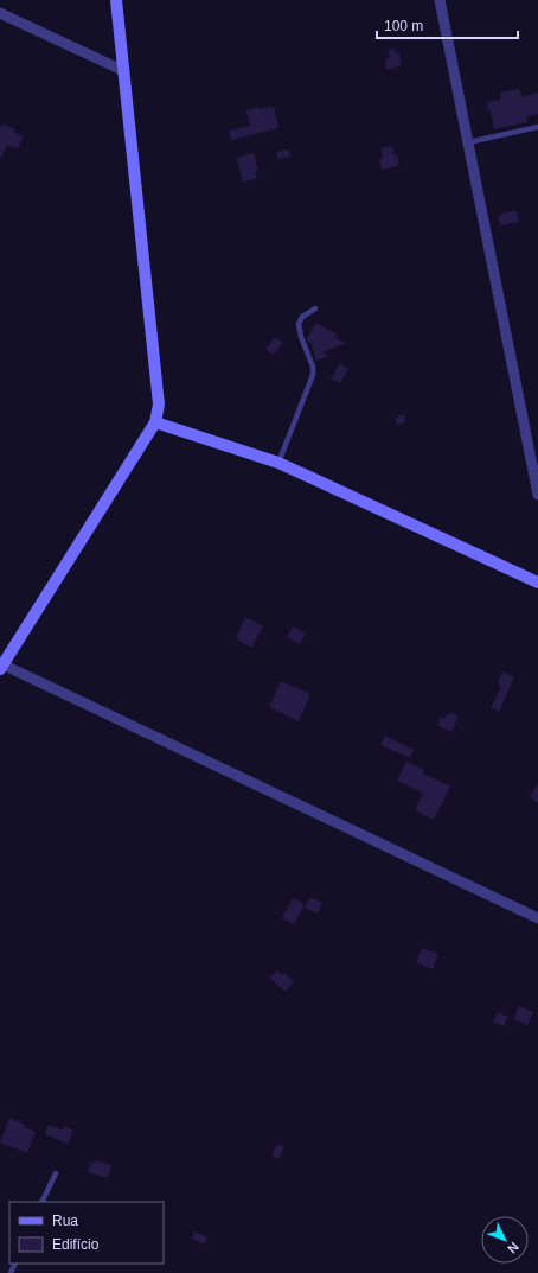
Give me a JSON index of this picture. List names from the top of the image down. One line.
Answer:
{"legend":["Rua","Edifício"],"scale_bar":"100 m","north":"bottom right"}
